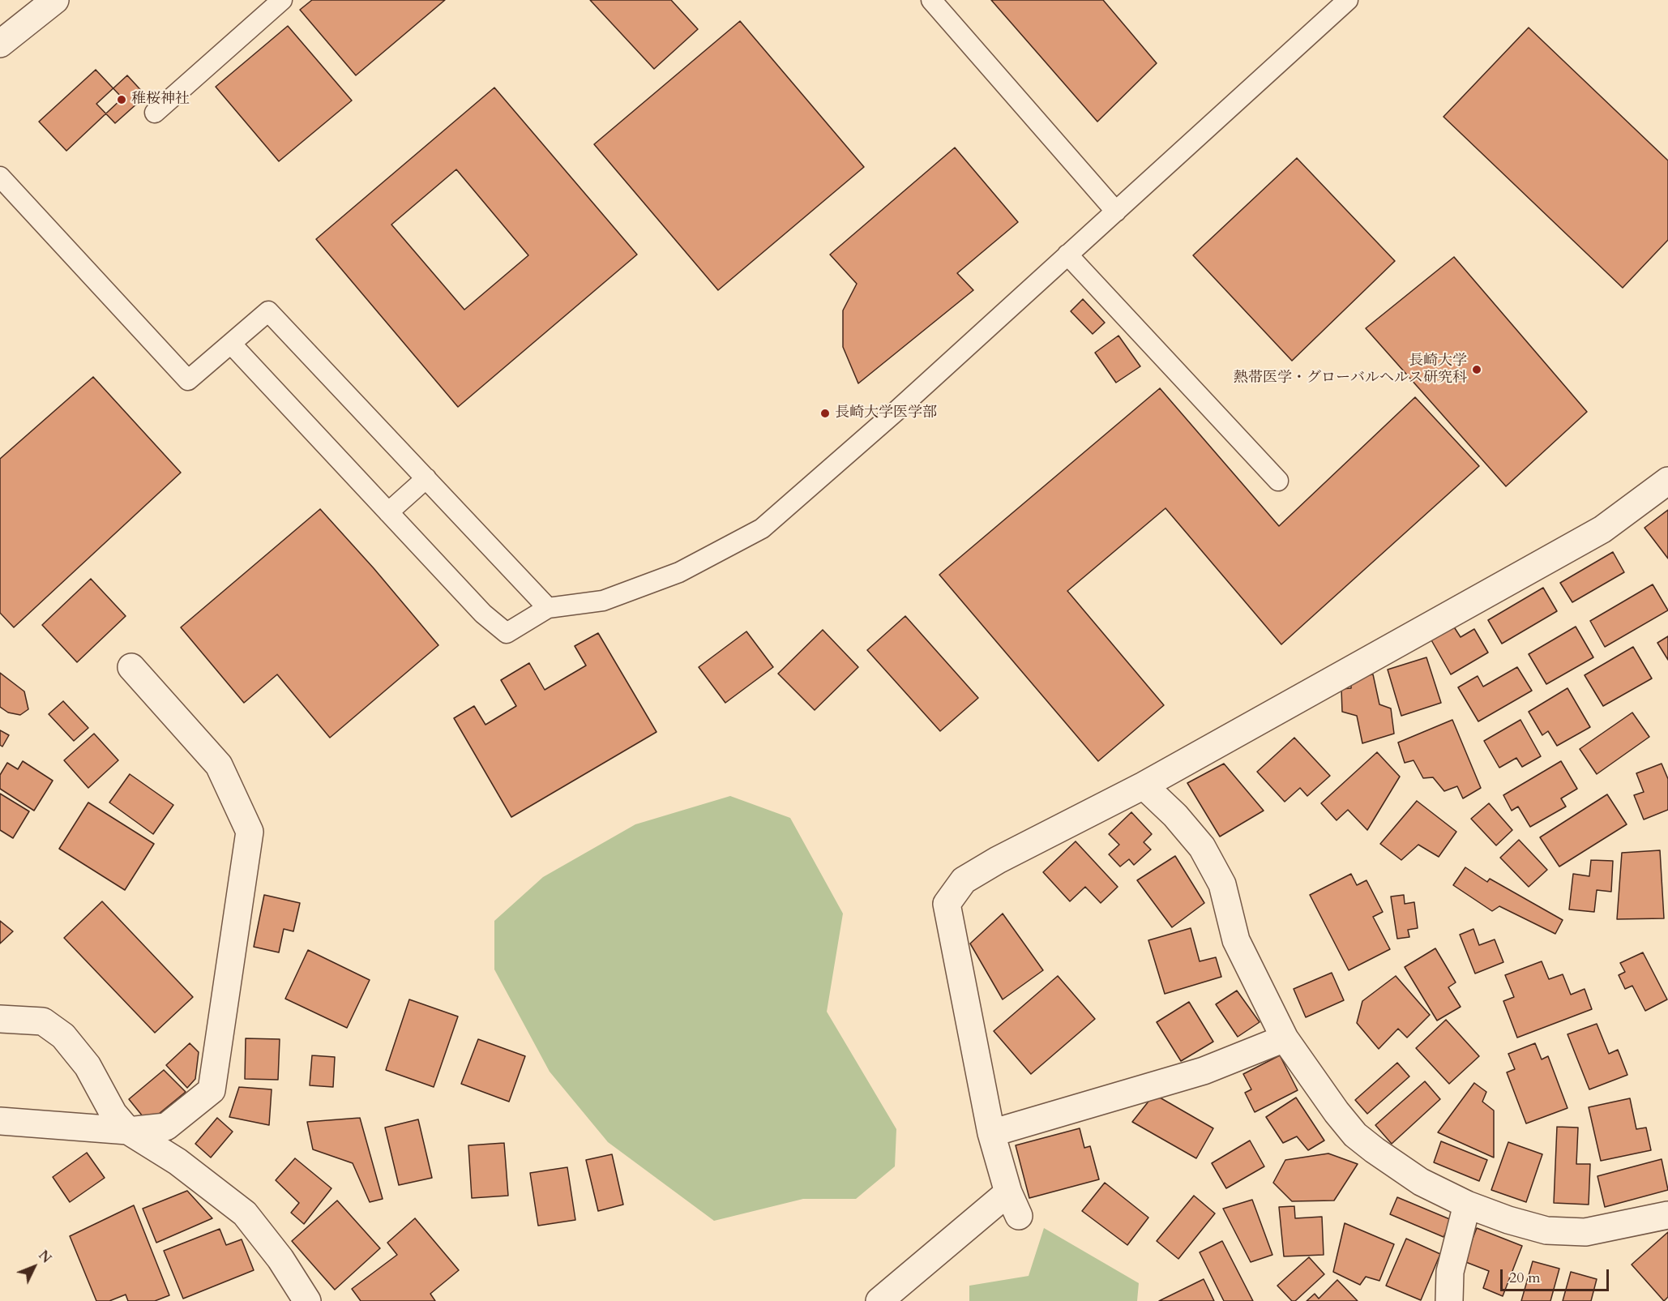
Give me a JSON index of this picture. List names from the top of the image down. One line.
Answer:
{"places":["稚桜神社","長崎大学 熱帯医学・グローバルヘルス研究科","長崎大学医学部"],"scale_bar":"20 m","north":"top right"}
